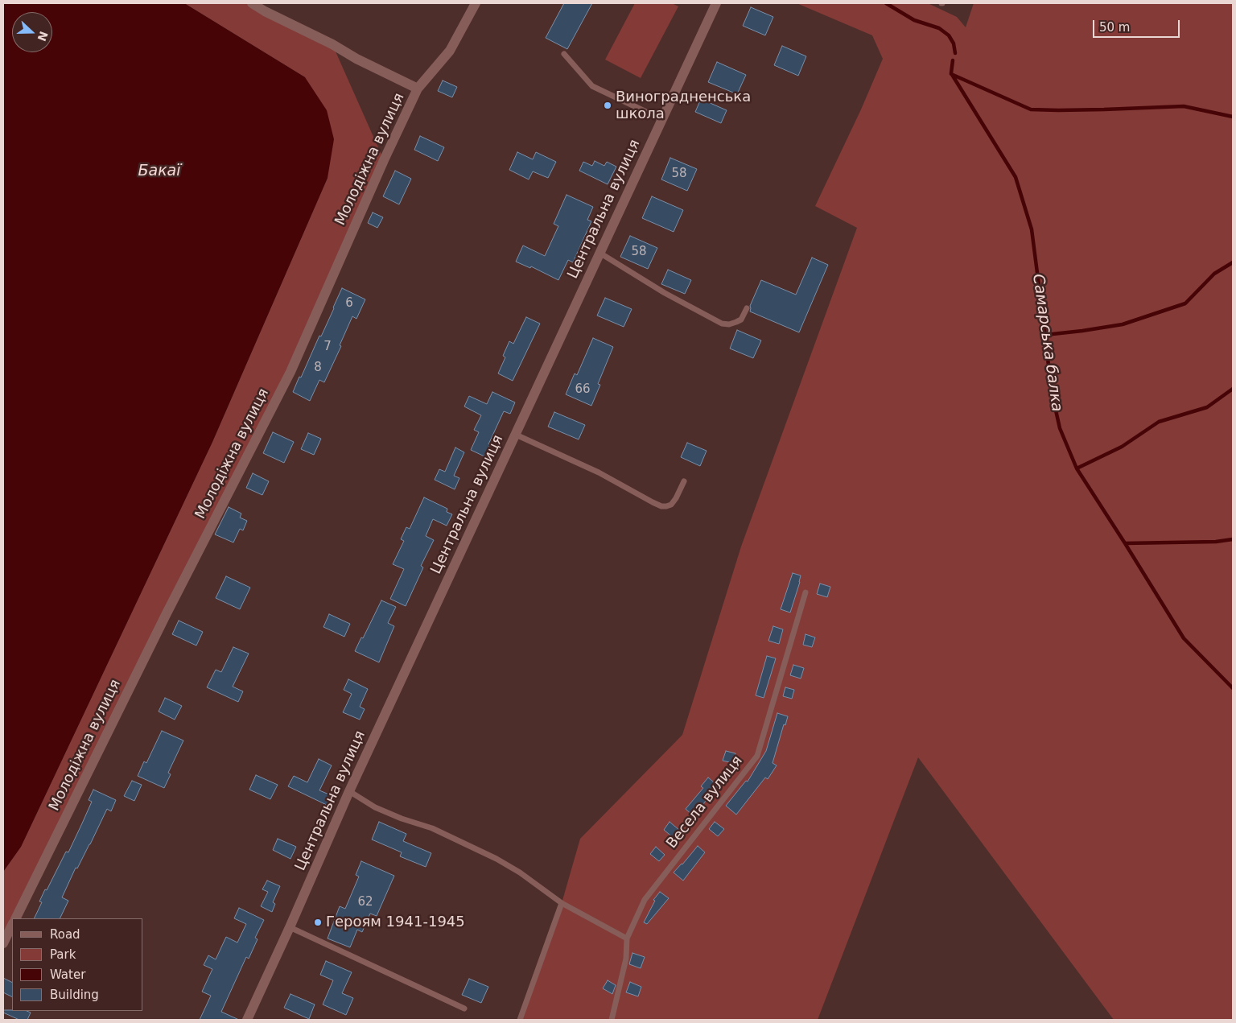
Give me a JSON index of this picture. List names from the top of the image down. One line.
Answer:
{"streets":{"street":["Молодіжна вулиця","Центральна вулиця"],"lane":["Весела вулиця"]},"water":["Бакаї","Самарська балка"],"places":["Виноградненська школа","Героям 1941-1945"],"house_numbers":["58","58","6","7","8","66","62"],"legend":["Road","Park","Water","Building"],"scale_bar":"50 m","north":"right"}
